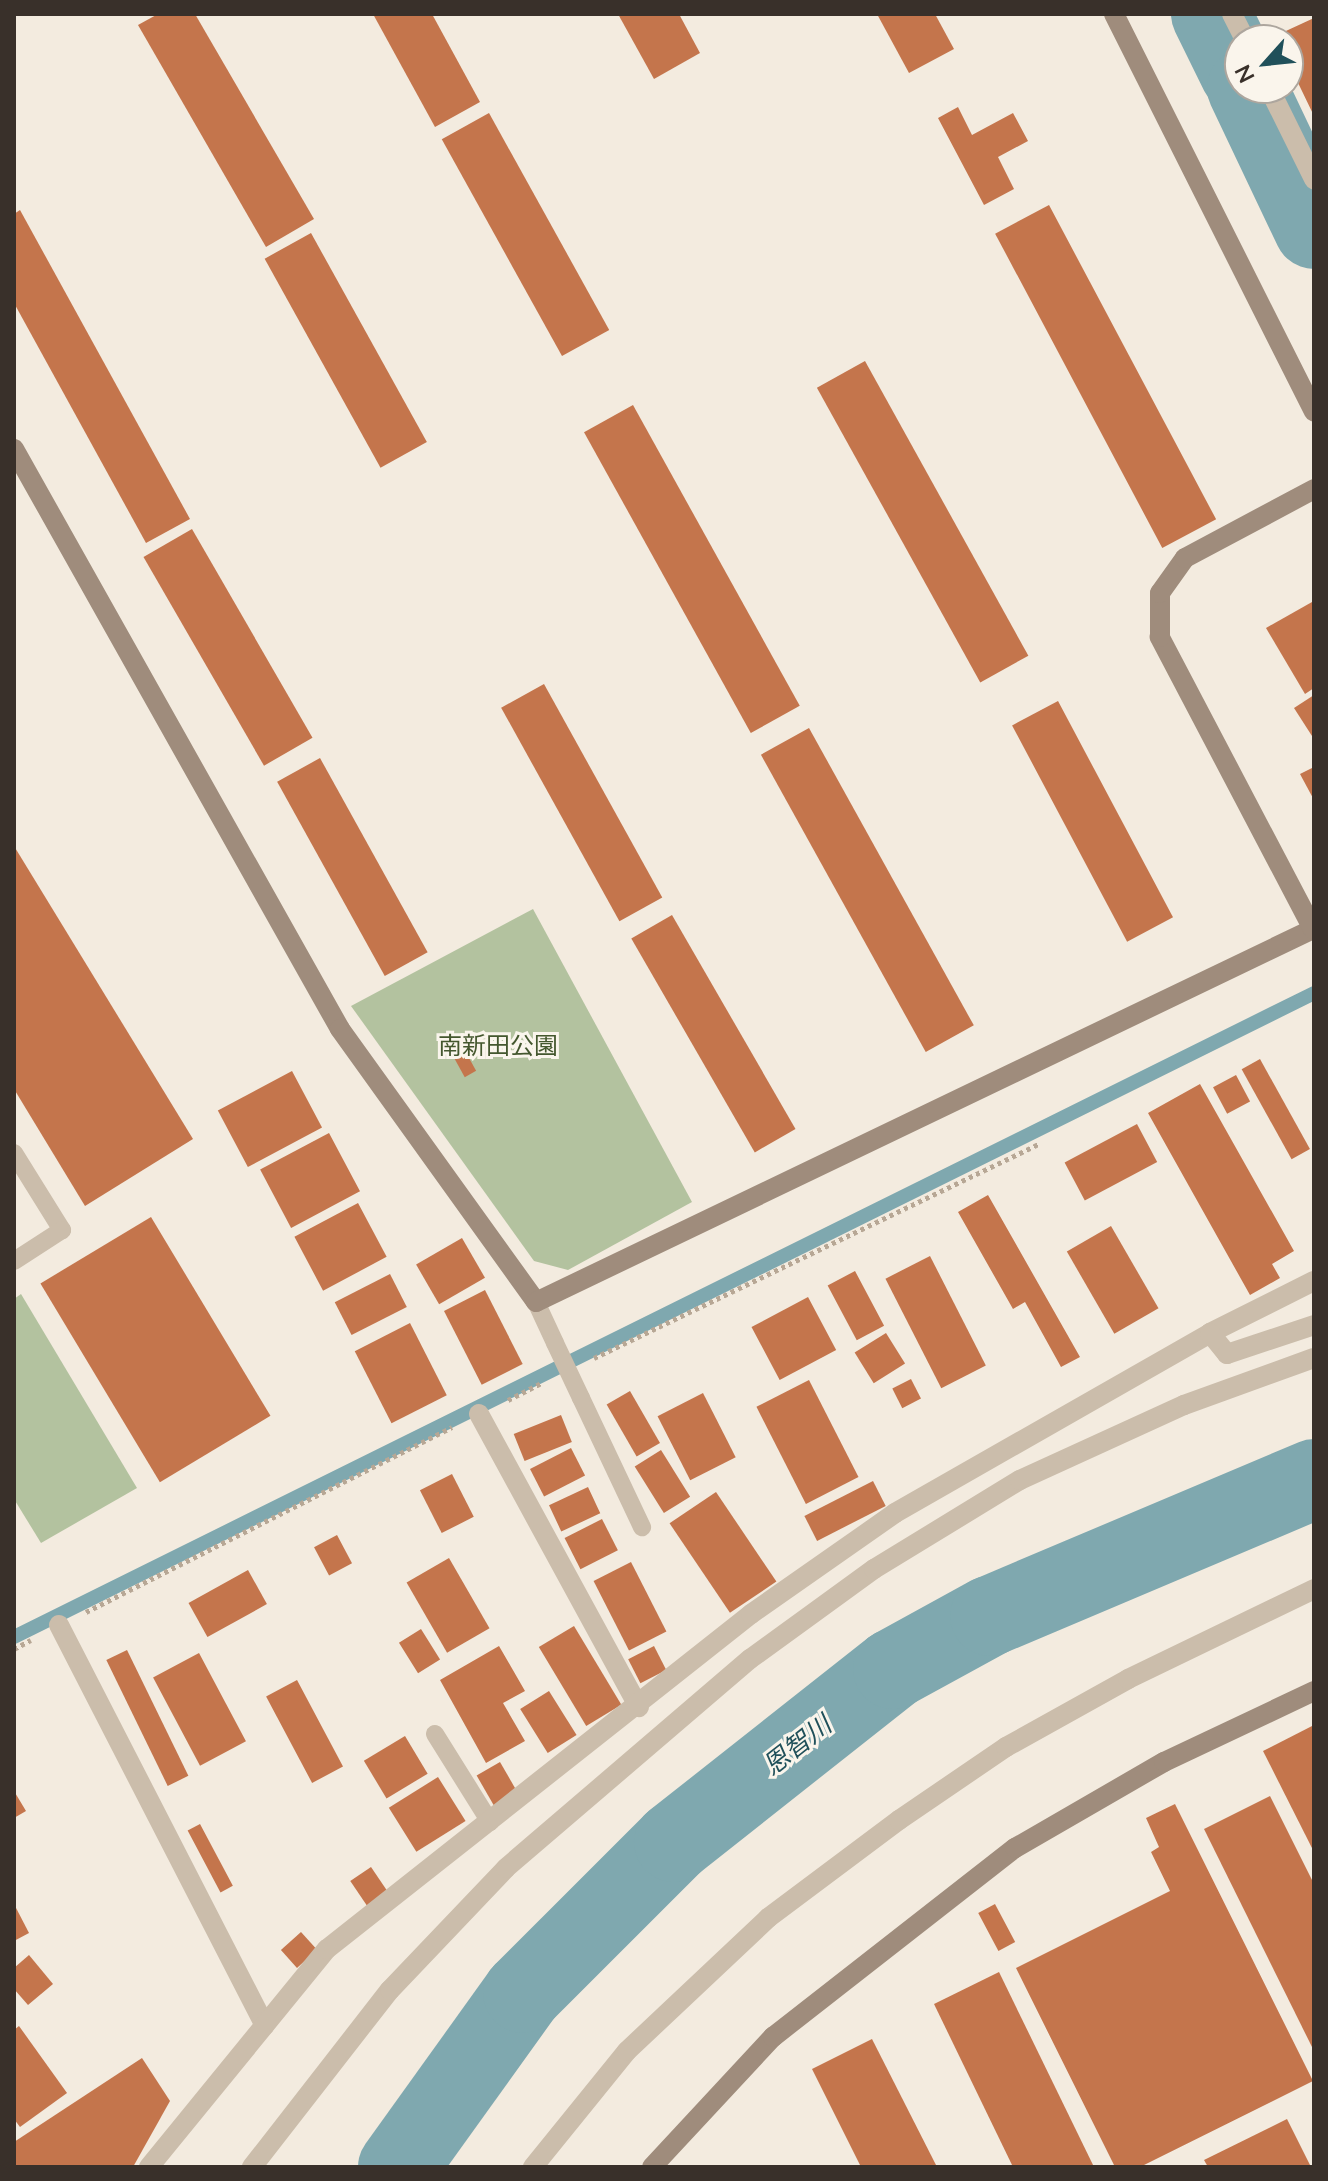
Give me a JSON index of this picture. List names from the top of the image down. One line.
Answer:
{"water":["恩智川"],"parks":["南新田公園"],"north":"bottom left"}
